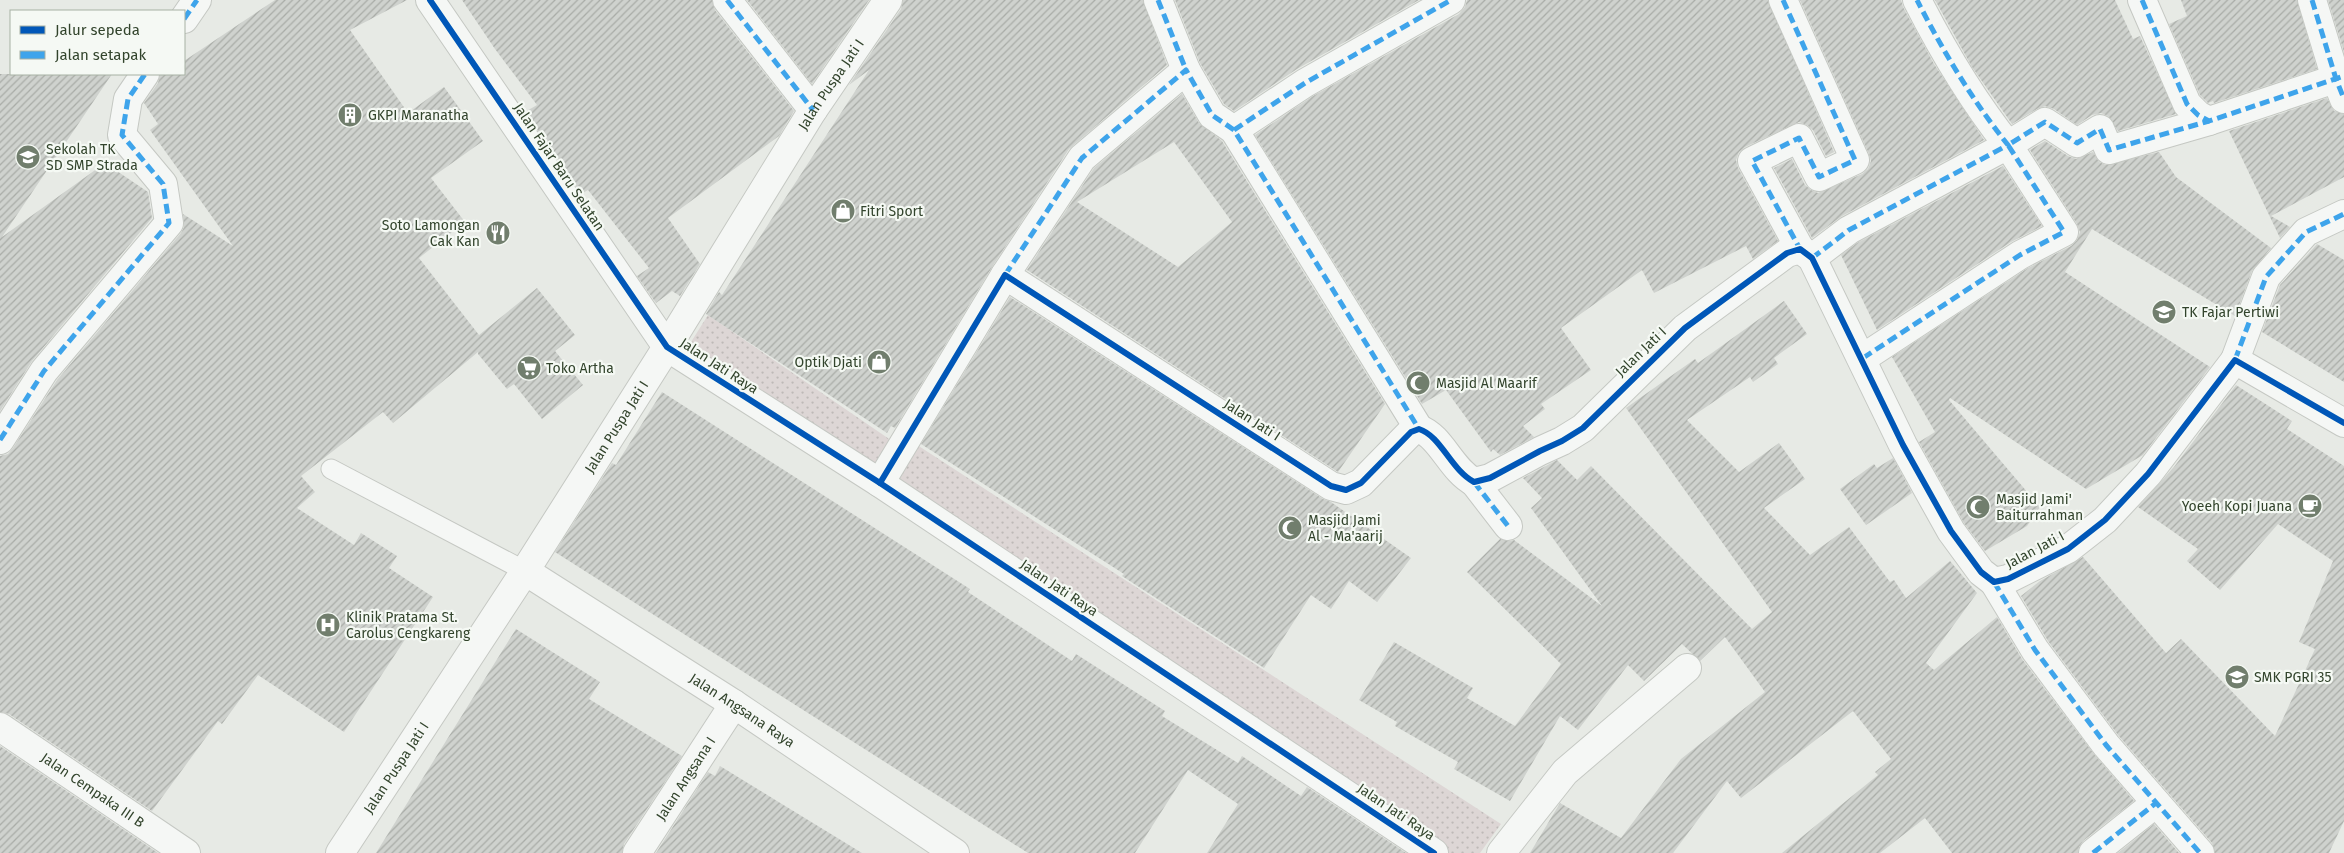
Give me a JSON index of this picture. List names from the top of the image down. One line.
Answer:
{"streets":{"street":["Jalan Puspa Jati I","Jalan Fajar Baru Selatan","Jalan Jati I","Jalan Jati Raya","Jalan Angsana Raya","Jalan Angsana I","Jalan Cempaka III B"]},"crossings":[["Jalan Puspa Jati I","Jalan Fajar Baru Selatan"],["Jalan Puspa Jati I","Jalan Jati Raya"],["Jalan Puspa Jati I","Jalan Angsana Raya"],["Jalan Fajar Baru Selatan","Jalan Jati Raya"],["Jalan Angsana Raya","Jalan Angsana I"]],"places":{"building":["GKPI Maranatha"],"school or university":["Sekolah TK SD SMP Strada","TK Fajar Pertiwi","SMK PGRI 35"],"shop":["Fitri Sport","Optik Djati"],"restaurant":["Soto Lamongan Cak Kan"],"supermarket":["Toko Artha"],"mosque":["Masjid Al Maarif","Masjid Jami' Baiturrahman","Masjid Jami Al - Ma'aarij"],"cafe":["Yoeeh Kopi Juana"],"hospital":["Klinik Pratama St. Carolus Cengkareng"]},"legend":["Jalur sepeda","Jalan setapak"]}
